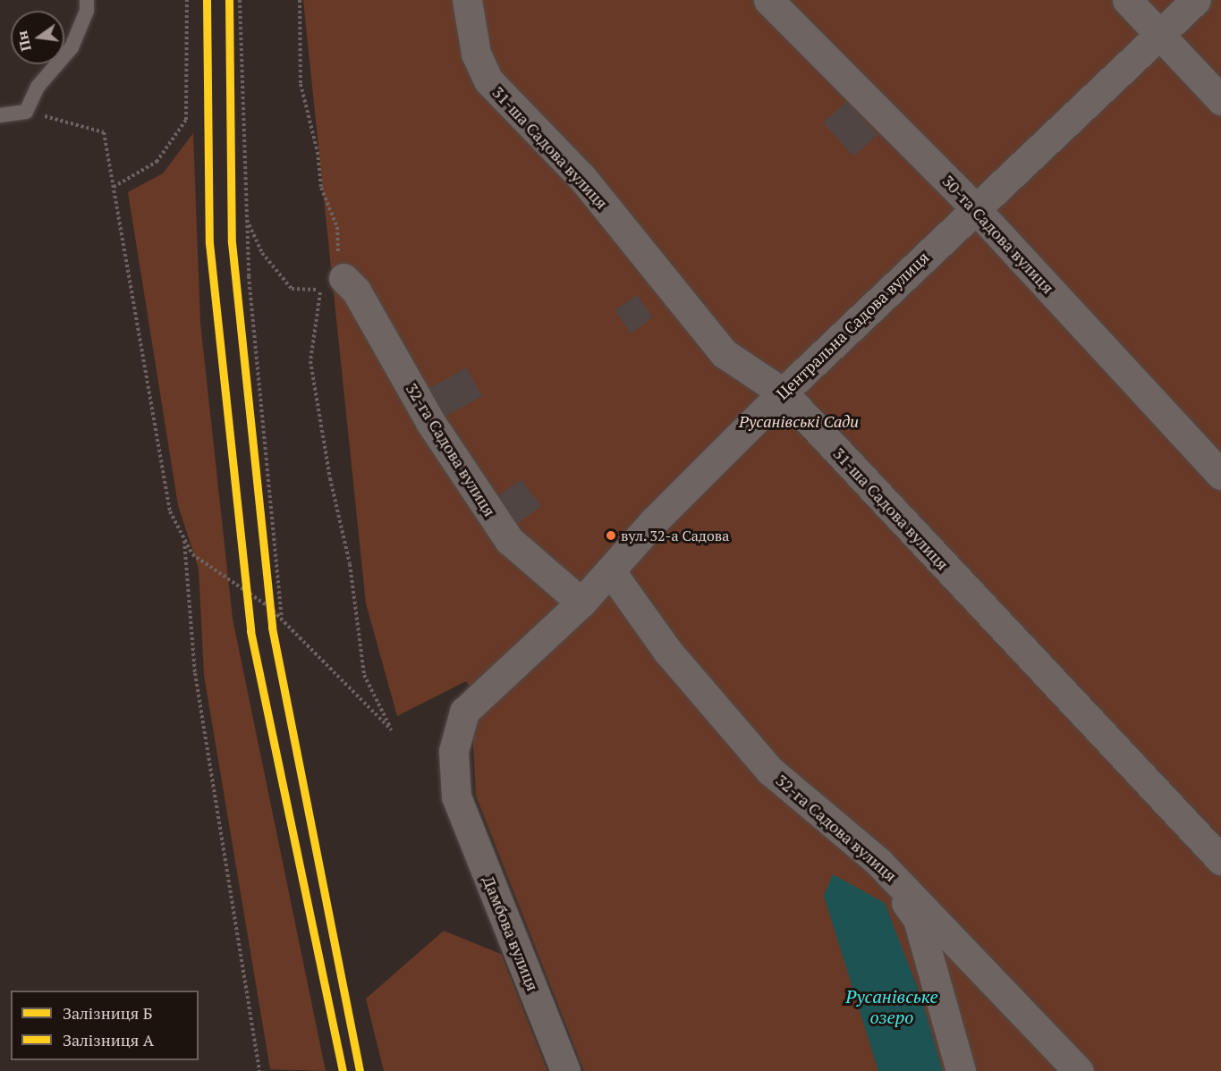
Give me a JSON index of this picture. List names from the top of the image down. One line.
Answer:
{"streets":{"street":["31-ша Садова вулиця","30-та Садова вулиця","Центральна Садова вулиця","32-га Садова вулиця","Дамбова вулиця"]},"crossings":[["31-ша Садова вулиця","Центральна Садова вулиця"],["30-та Садова вулиця","Центральна Садова вулиця"],["Центральна Садова вулиця","32-га Садова вулиця"],["Центральна Садова вулиця","Дамбова вулиця"]],"water":["Русанівське озеро"],"parks":["Русанівські Сади"],"places":["вул. 32-а Садова"],"lines":["rail line Б","rail line A"],"legend":["Залізниця Б","Залізниця A"],"north":"left"}
